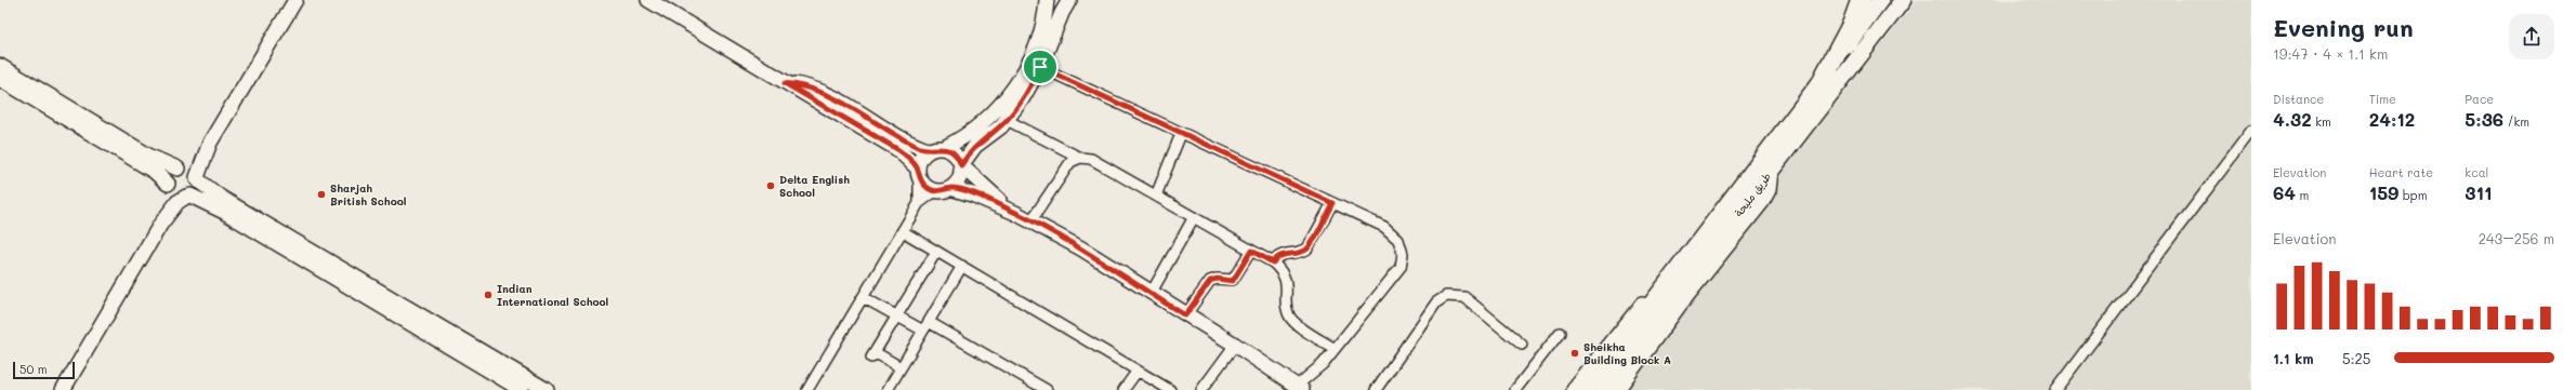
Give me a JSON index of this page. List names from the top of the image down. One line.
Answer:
{"streets":{"main road":["طريق مليحة"]},"places":["Delta English School","Sharjah British School","Indian International School","Sheikha Building Block A"],"scale_bar":"50 m","page":{"heading":["Evening run","19:47 · 4 × 1.1 km"],"stats":[["Distance","4.32 km"],["Time","24:12"],["Pace","5:36 /km"],["Elevation","64 m"],["Heart rate","159 bpm"],["kcal","311"]],"chart":["Elevation","243–256 m"],"list":[{"name":"1.1 km","note":"5:25"}],"scale":"50 m"}}
